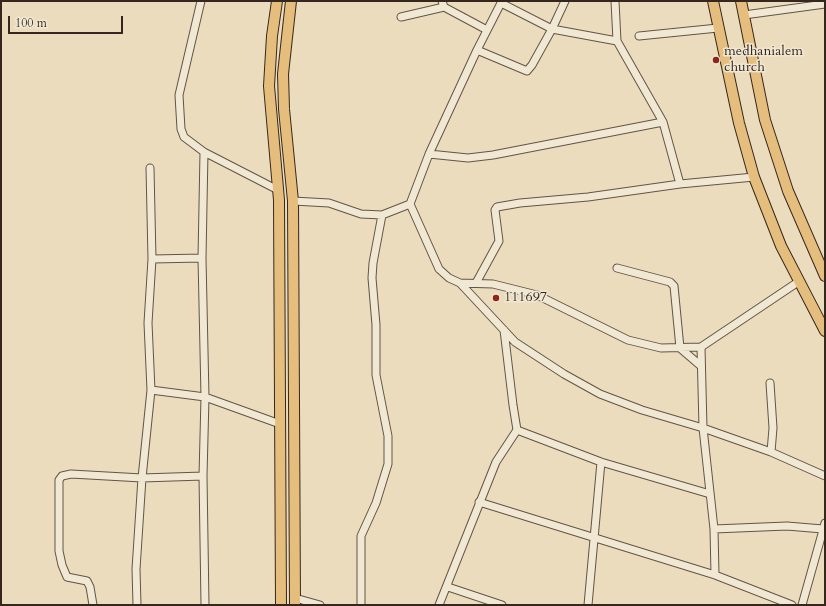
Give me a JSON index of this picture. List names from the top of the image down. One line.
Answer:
{"places":["medhanialem church","111697"],"scale_bar":"100 m"}
